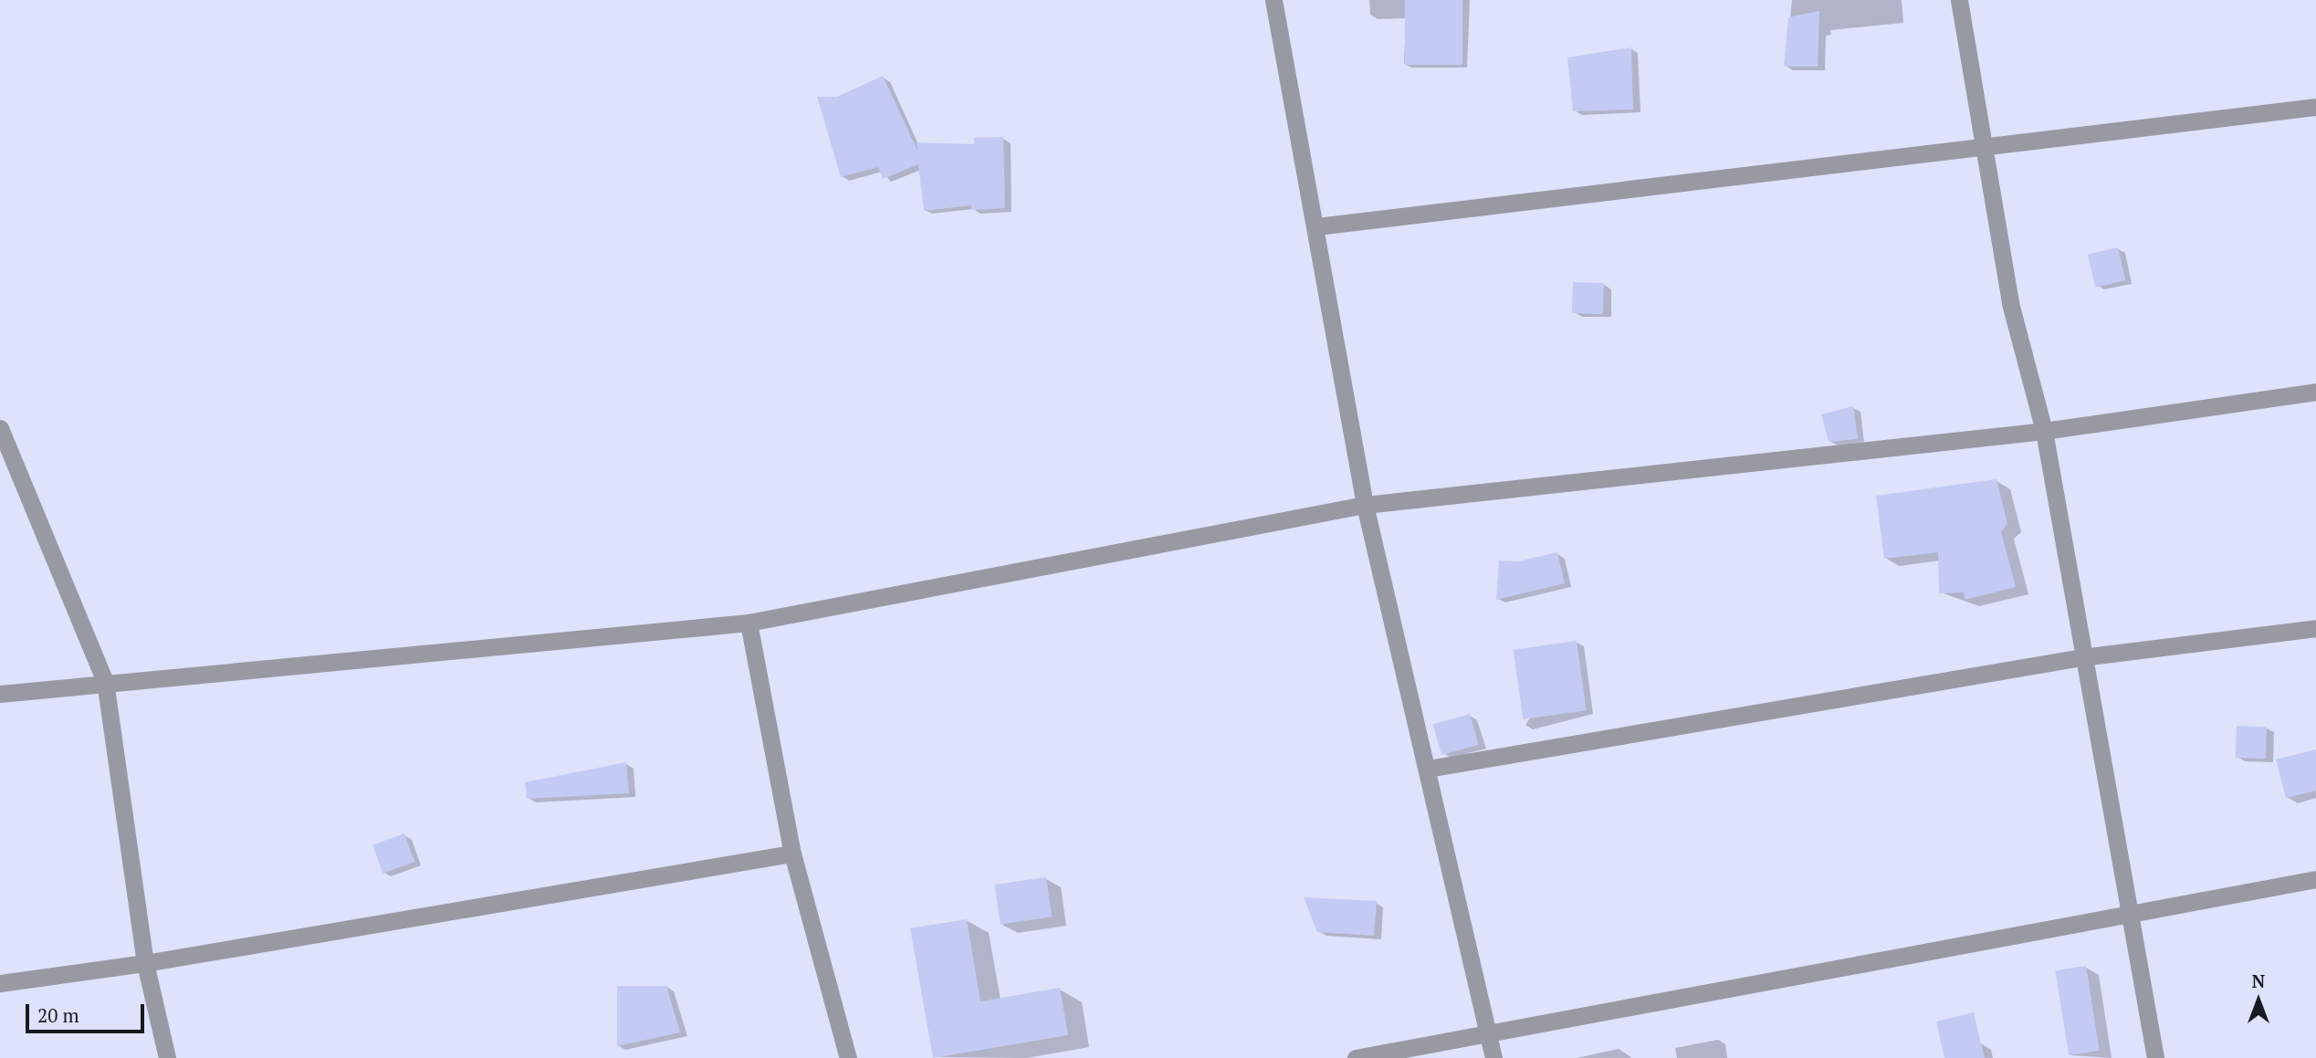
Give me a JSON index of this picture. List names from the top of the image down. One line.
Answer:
{"scale_bar":"20 m","north":"top"}
